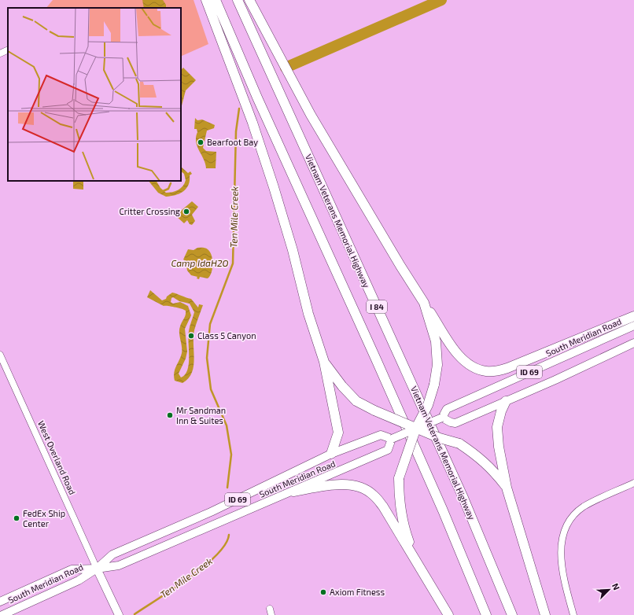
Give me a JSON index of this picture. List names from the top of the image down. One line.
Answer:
{"streets":{"highway":["Vietnam Veterans Memorial Highway","I 84"],"main road":["South Meridian Road","ID 69"],"street":["West Overland Road"]},"crossings":[["South Meridian Road","ID 69"],["South Meridian Road","West Overland Road"]],"water":["Ten Mile Creek","Camp IdaH2O"],"places":["Bearfoot Bay","Critter Crossing","Class 5 Canyon","Mr Sandman Inn & Suites","FedEx Ship Center","Axiom Fitness"],"north":"top right"}
